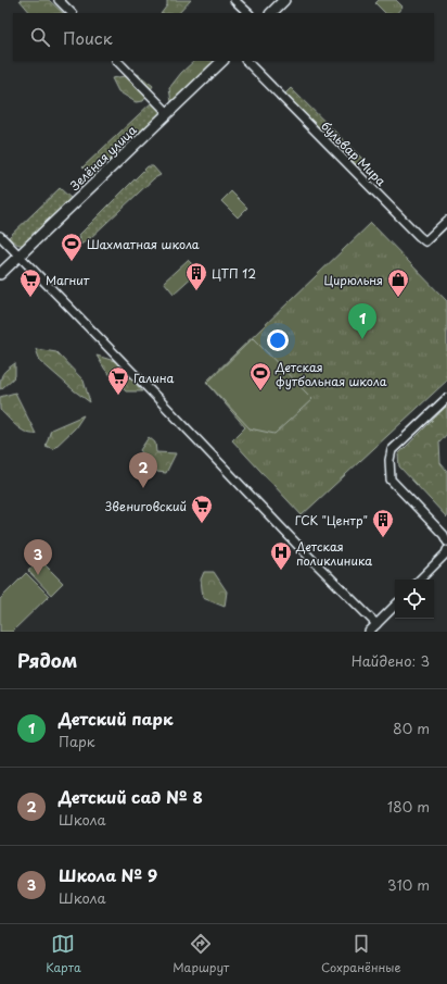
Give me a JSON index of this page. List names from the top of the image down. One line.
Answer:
{"streets":{"main road":["Зелёная улица"],"street":["бульвар Мира"]},"places":{"sports":["Шахматная школа","Детская футбольная школа"],"building":["ЦТП 12","ГСК \"Центр\""],"supermarket":["Магнит","Галина","Звениговский"],"shop":["Цирюльня"],"hospital":["Детская поликлиника"]},"page":{"search":"Поиск","pins":["1","2","3"],"heading":["Рядом","Найдено: 3"],"list":[{"mark":"1","name":"Детский парк","note":"Парк","value":"80 m"},{"mark":"2","name":"Детский сад № 8","note":"Школа","value":"180 m"},{"mark":"3","name":"Школа № 9","note":"Школа","value":"310 m"}],"nav":["Карта","Маршрут","Сохранённые"]}}
